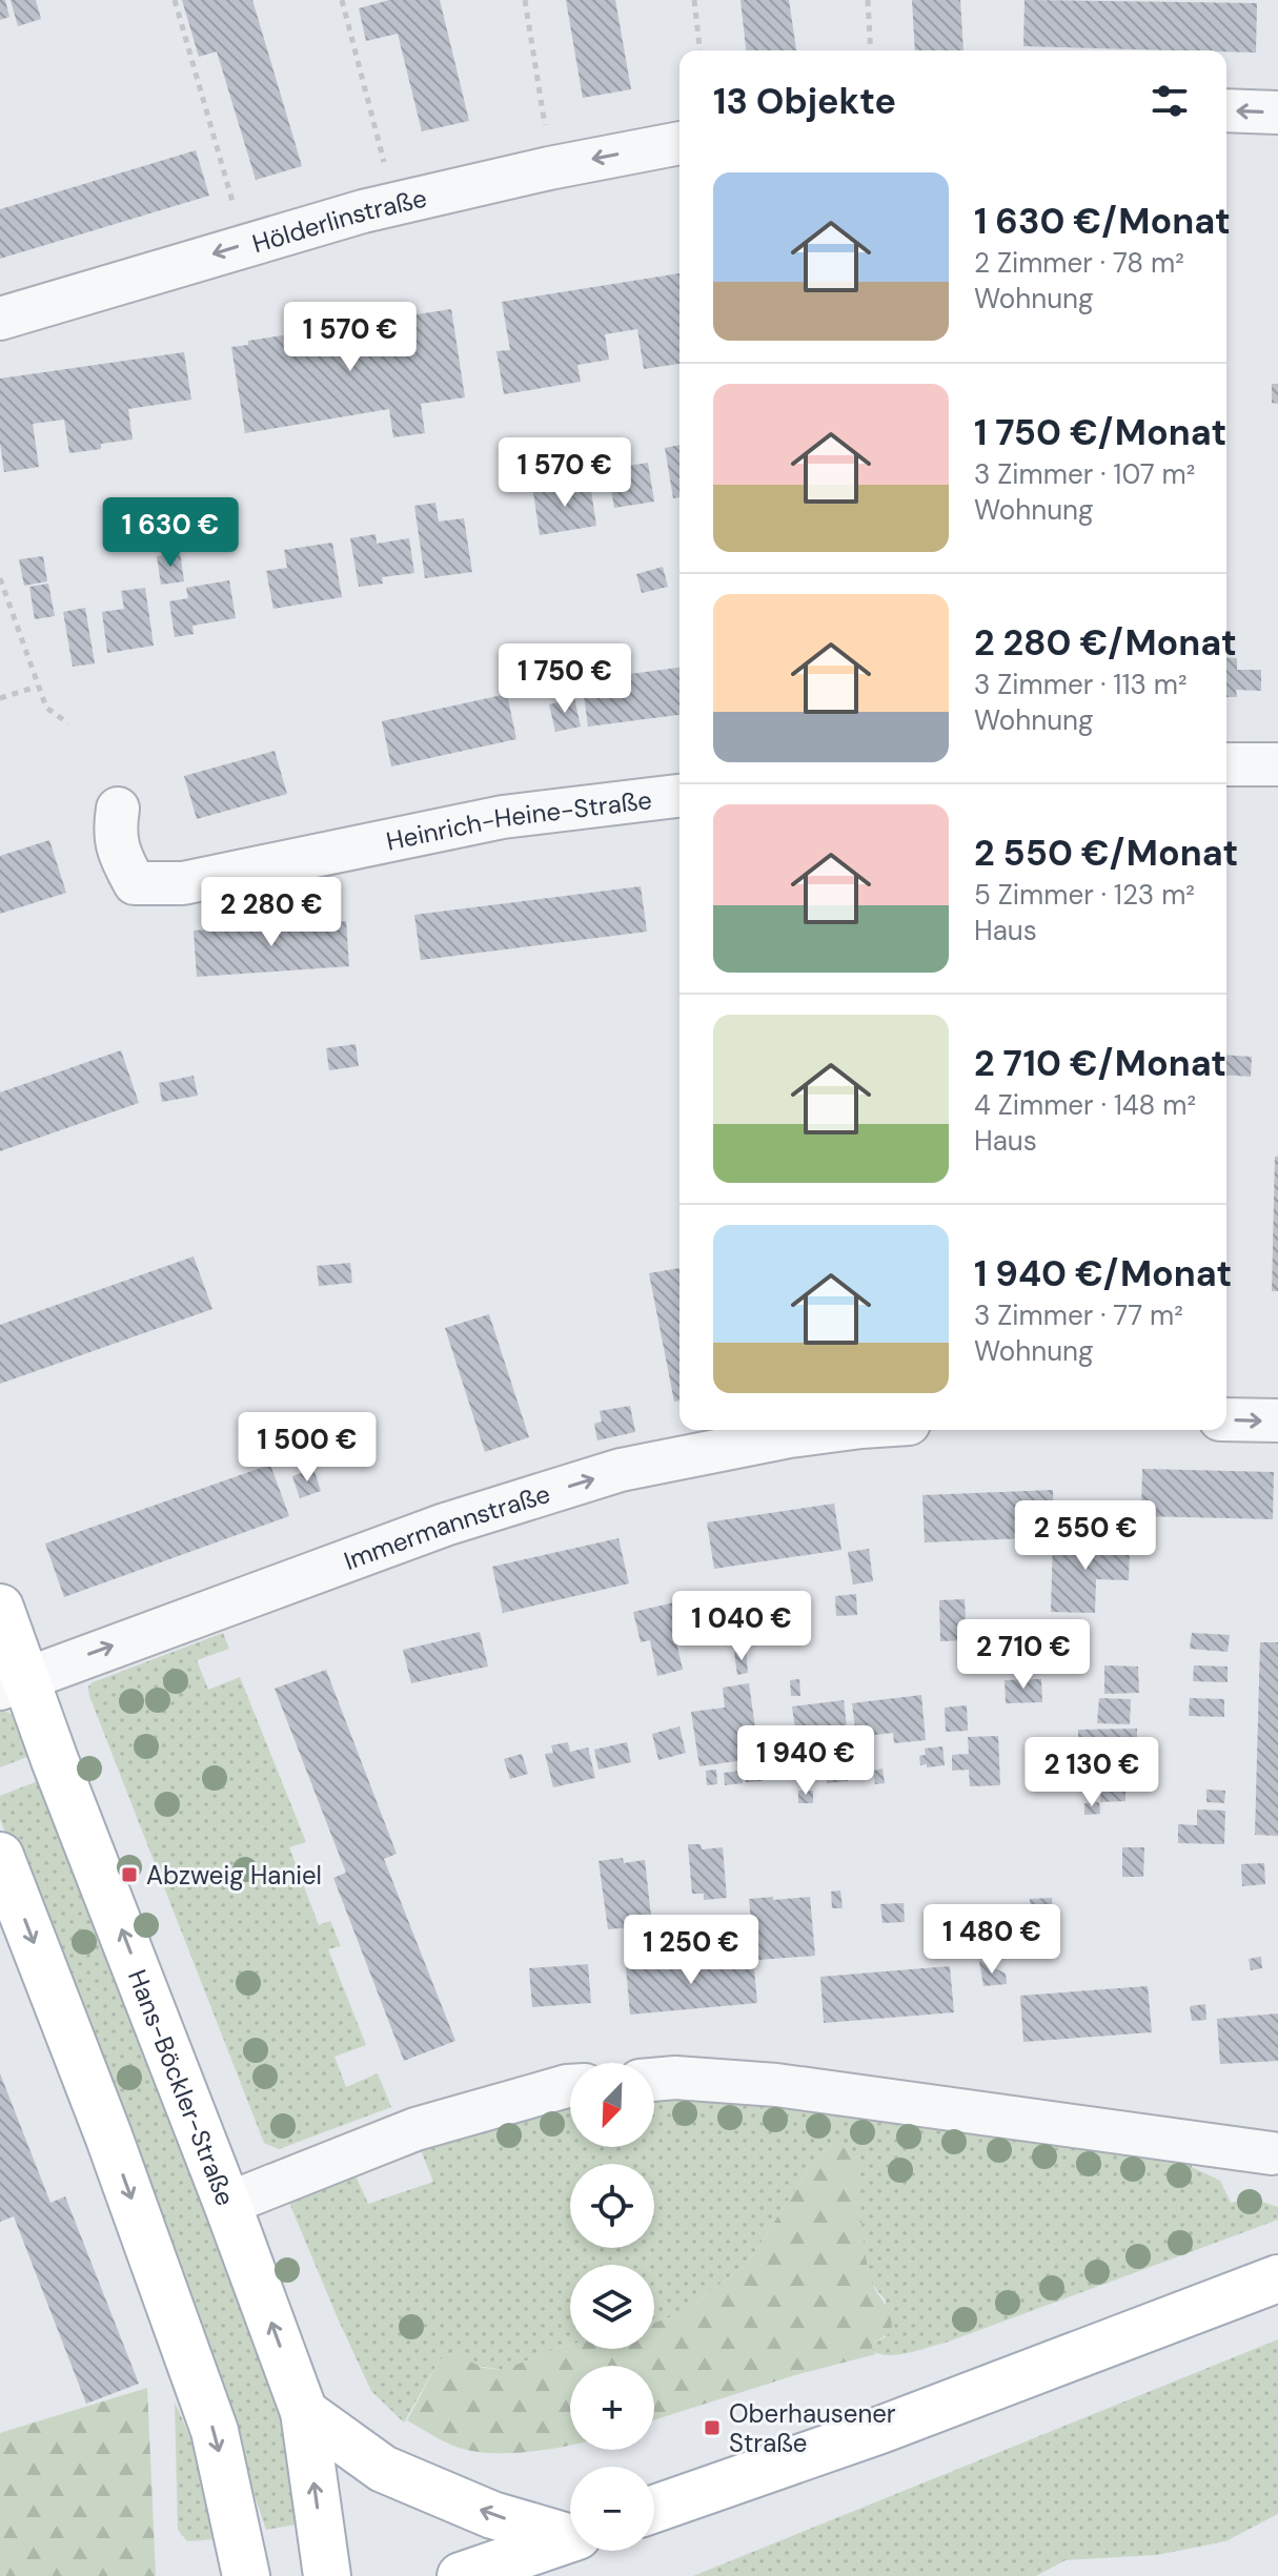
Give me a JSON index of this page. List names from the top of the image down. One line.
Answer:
{"streets":{"main road":["Hans-Böckler-Straße"],"street":["Hölderlinstraße","Heinrich-Heine-Straße","Immermannstraße"]},"crossings":[["Immermannstraße","Hans-Böckler-Straße"]],"one_way":["Hölderlinstraße","Immermannstraße"],"places":{"transit":["Abzweig Haniel","Oberhausener Straße"]},"north":"bottom left","page":{"heading":"13 Objekte","list":[{"name":"1 630 €/Monat","note":"2 Zimmer · 78 m² · Wohnung"},{"name":"1 750 €/Monat","note":"3 Zimmer · 107 m² · Wohnung"},{"name":"2 280 €/Monat","note":"3 Zimmer · 113 m² · Wohnung"},{"name":"2 550 €/Monat","note":"5 Zimmer · 123 m² · Haus"},{"name":"2 710 €/Monat","note":"4 Zimmer · 148 m² · Haus"},{"name":"1 940 €/Monat","note":"3 Zimmer · 77 m² · Wohnung"}],"price":["1 570 €","1 570 €","1 630 €","1 750 €","2 280 €","1 500 €","2 550 €","1 040 €","2 710 €","1 940 €","2 130 €","1 480 €","1 250 €"],"map_buttons":["+","−"]}}
